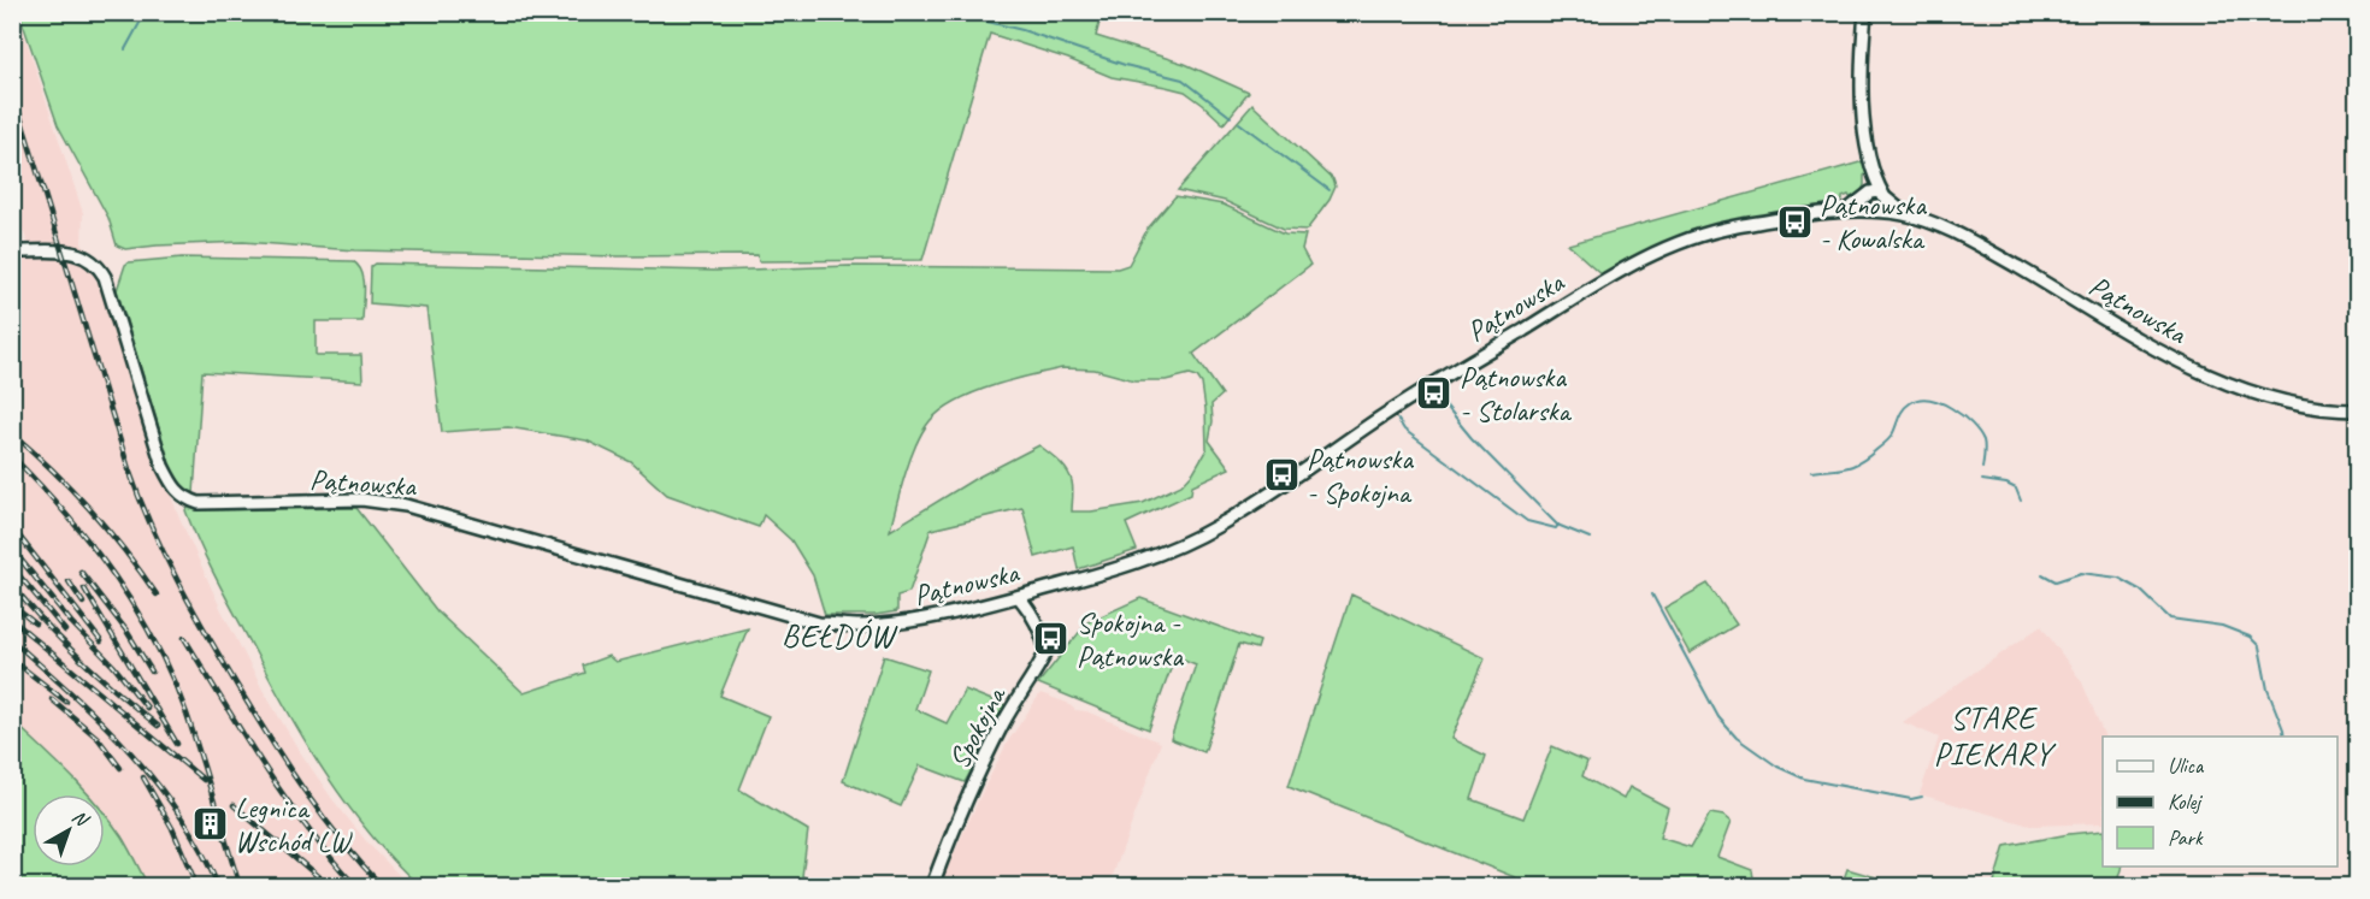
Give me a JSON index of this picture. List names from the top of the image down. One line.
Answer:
{"streets":{"street":["Pątnowska","Spokojna"]},"crossings":[["Pątnowska","Spokojna"]],"districts":["BEŁDÓW","STARE PIEKARY"],"places":{"bus stop":["Pątnowska - Kowalska","Pątnowska - Stolarska","Pątnowska - Spokojna","Spokojna - Pątnowska"],"building":["Legnica Wschód LW"]},"legend":["Ulica","Kolej","Park"],"north":"top right"}
